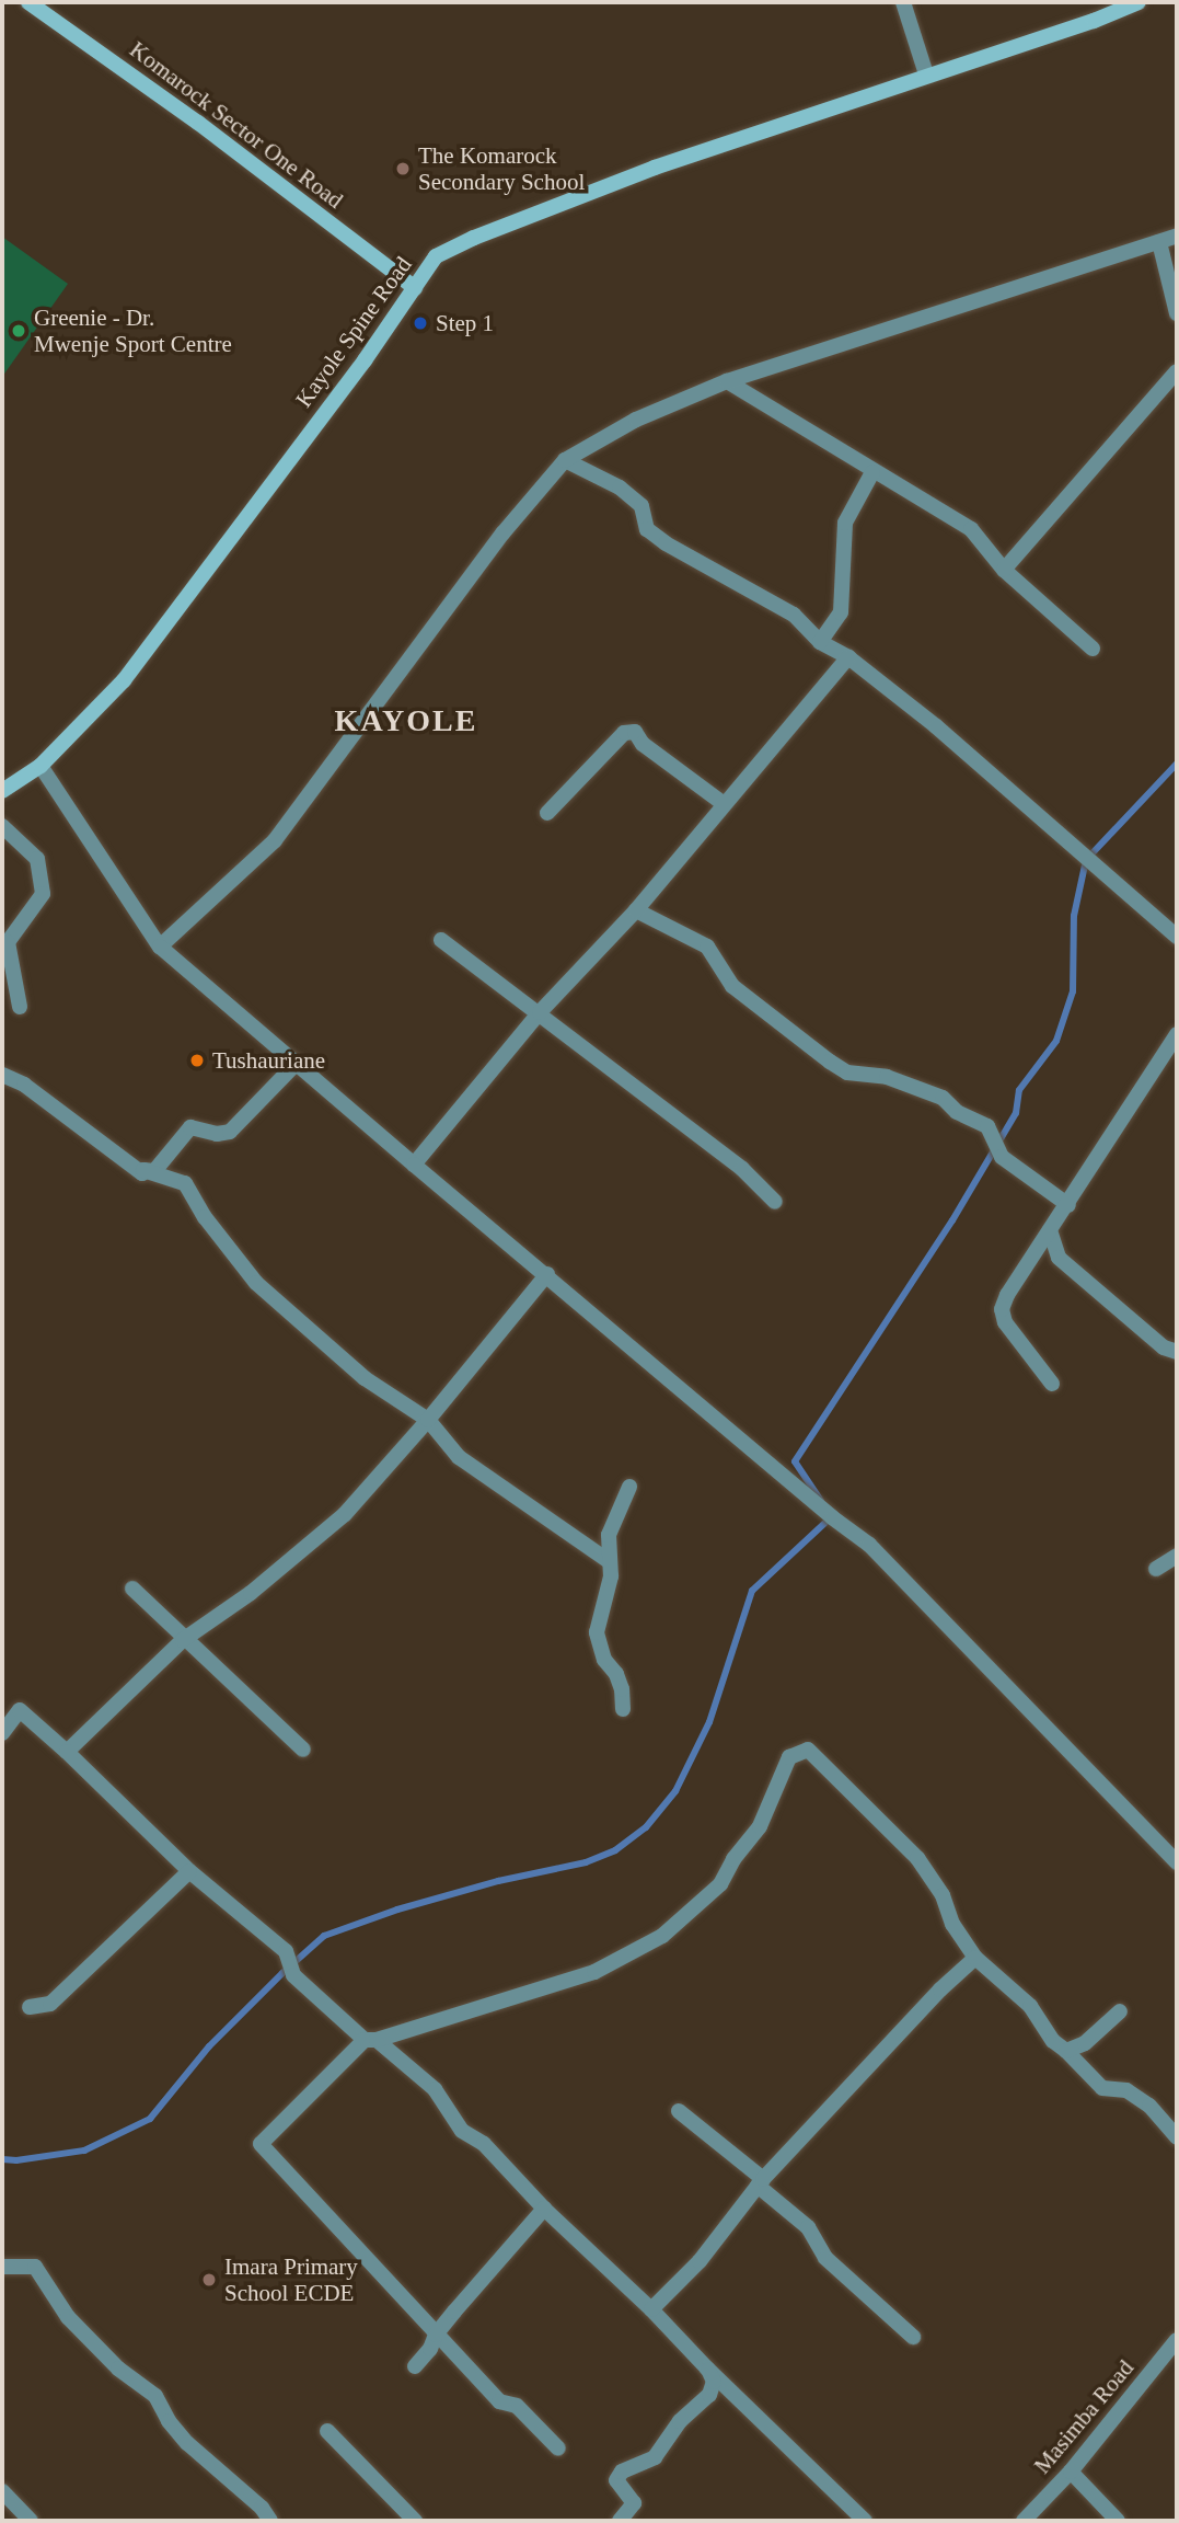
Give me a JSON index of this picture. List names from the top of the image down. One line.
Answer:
{"streets":{"main road":["Komarock Sector One Road","Kayole Spine Road"],"street":["Masimba Road"]},"crossings":[["Komarock Sector One Road","Kayole Spine Road"]],"districts":["KAYOLE"],"places":["The Komarock Secondary School","Step 1","Greenie - Dr. Mwenje Sport Centre","Tushauriane","Imara Primary School ECDE"]}
